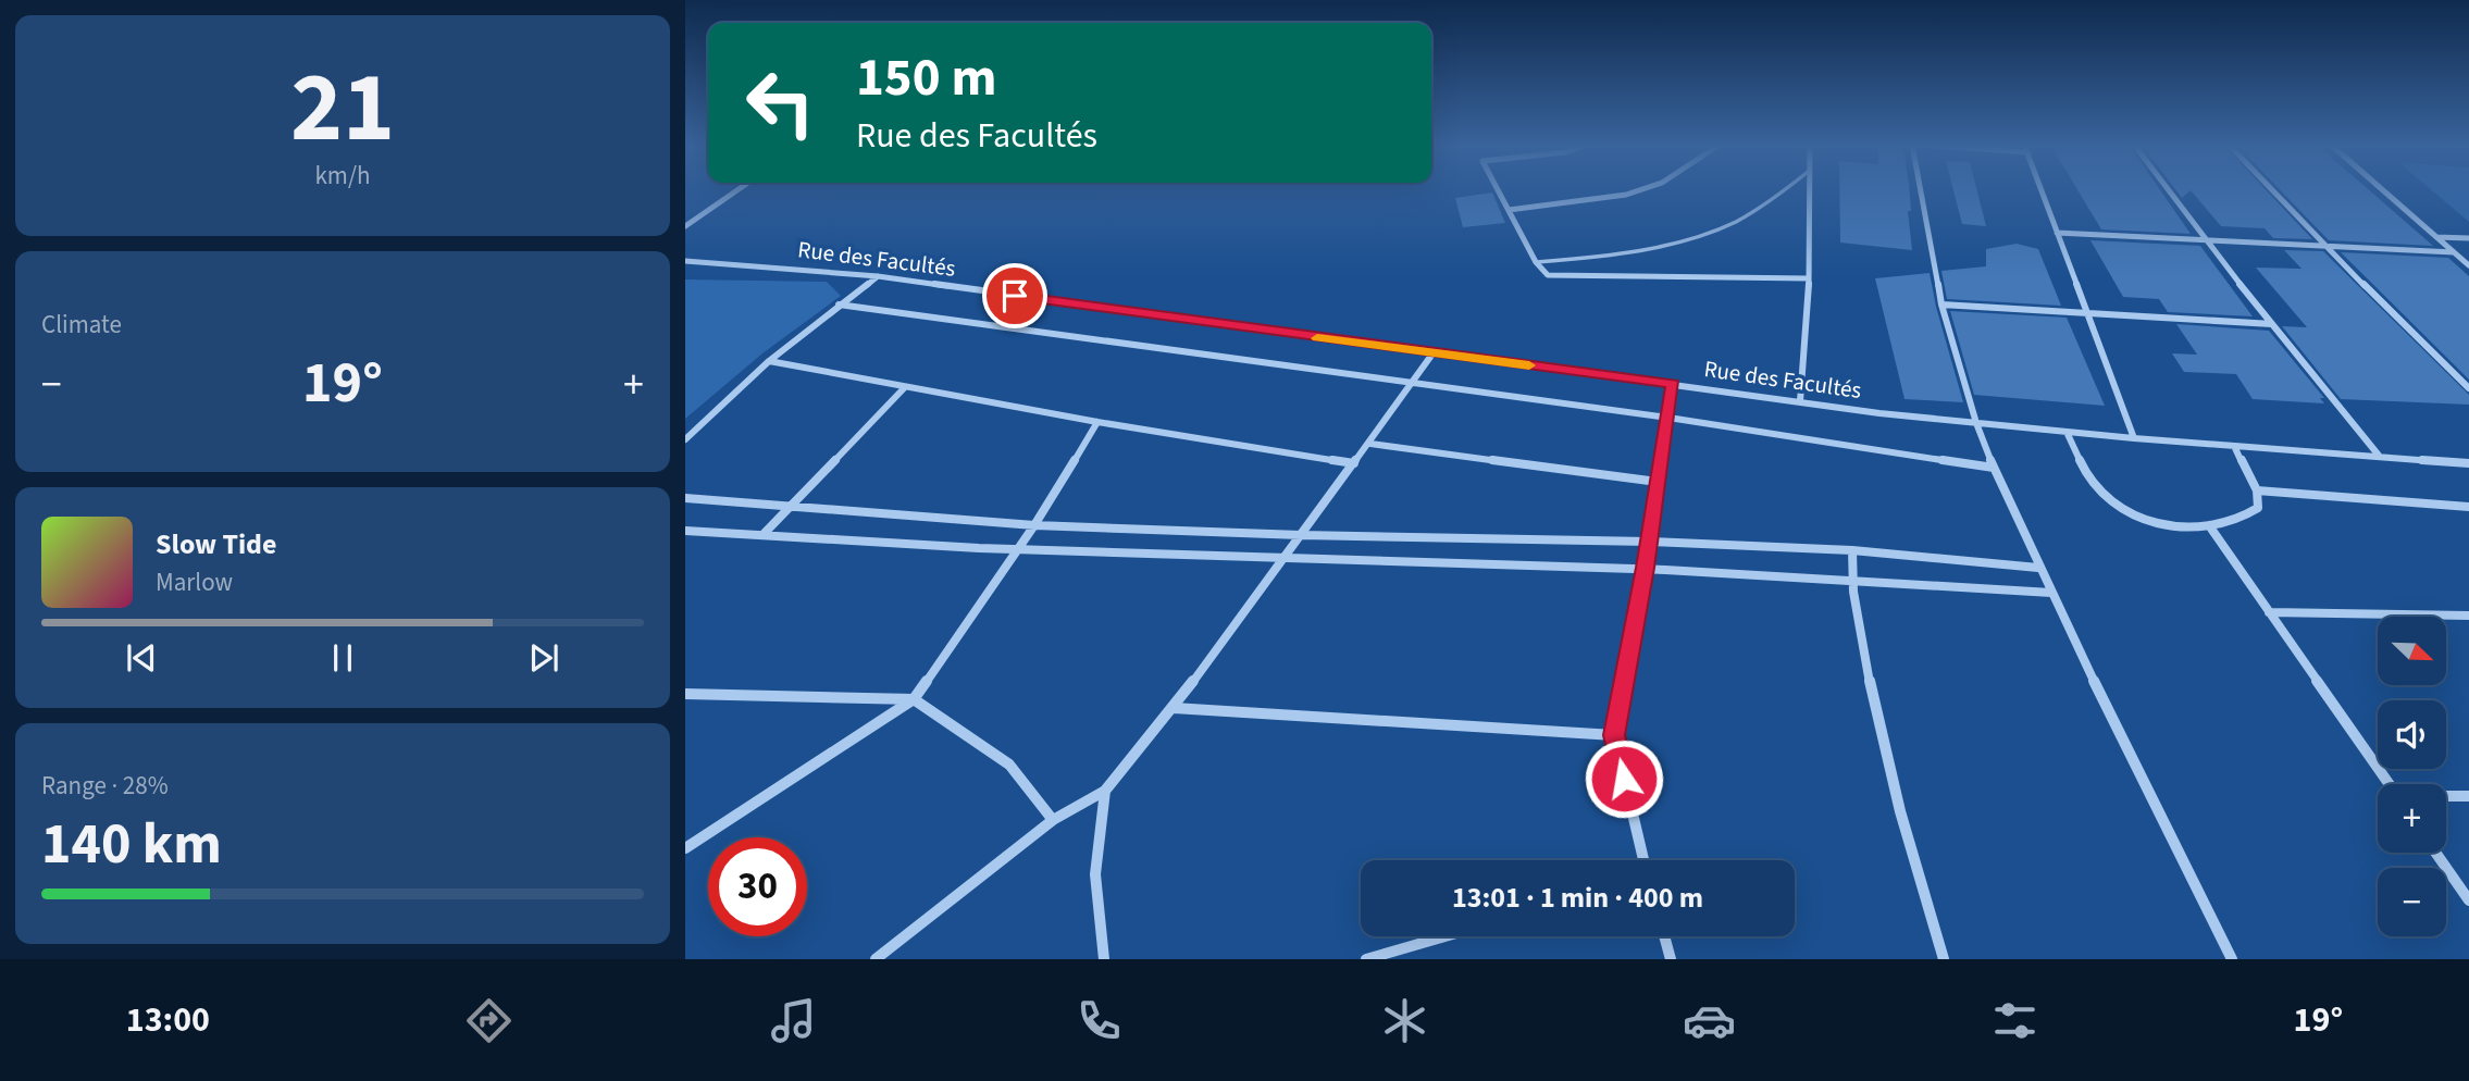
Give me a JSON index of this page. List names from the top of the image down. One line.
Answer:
{"streets":{"street":["Rue des Facultés"]},"north":"bottom right","page":{"tile":[["21","km/h"],"Climate",["Range · 28%","140 km"]],"turn":["150 m","Rue des Facultés"],"heat":["−","19°","+"],"song":["Slow Tide","Marlow"],"map_buttons":["+","−"],"limit":"30","trip":"13:01 · 1 min · 400 m","tabs":["13:00","19°"]}}
